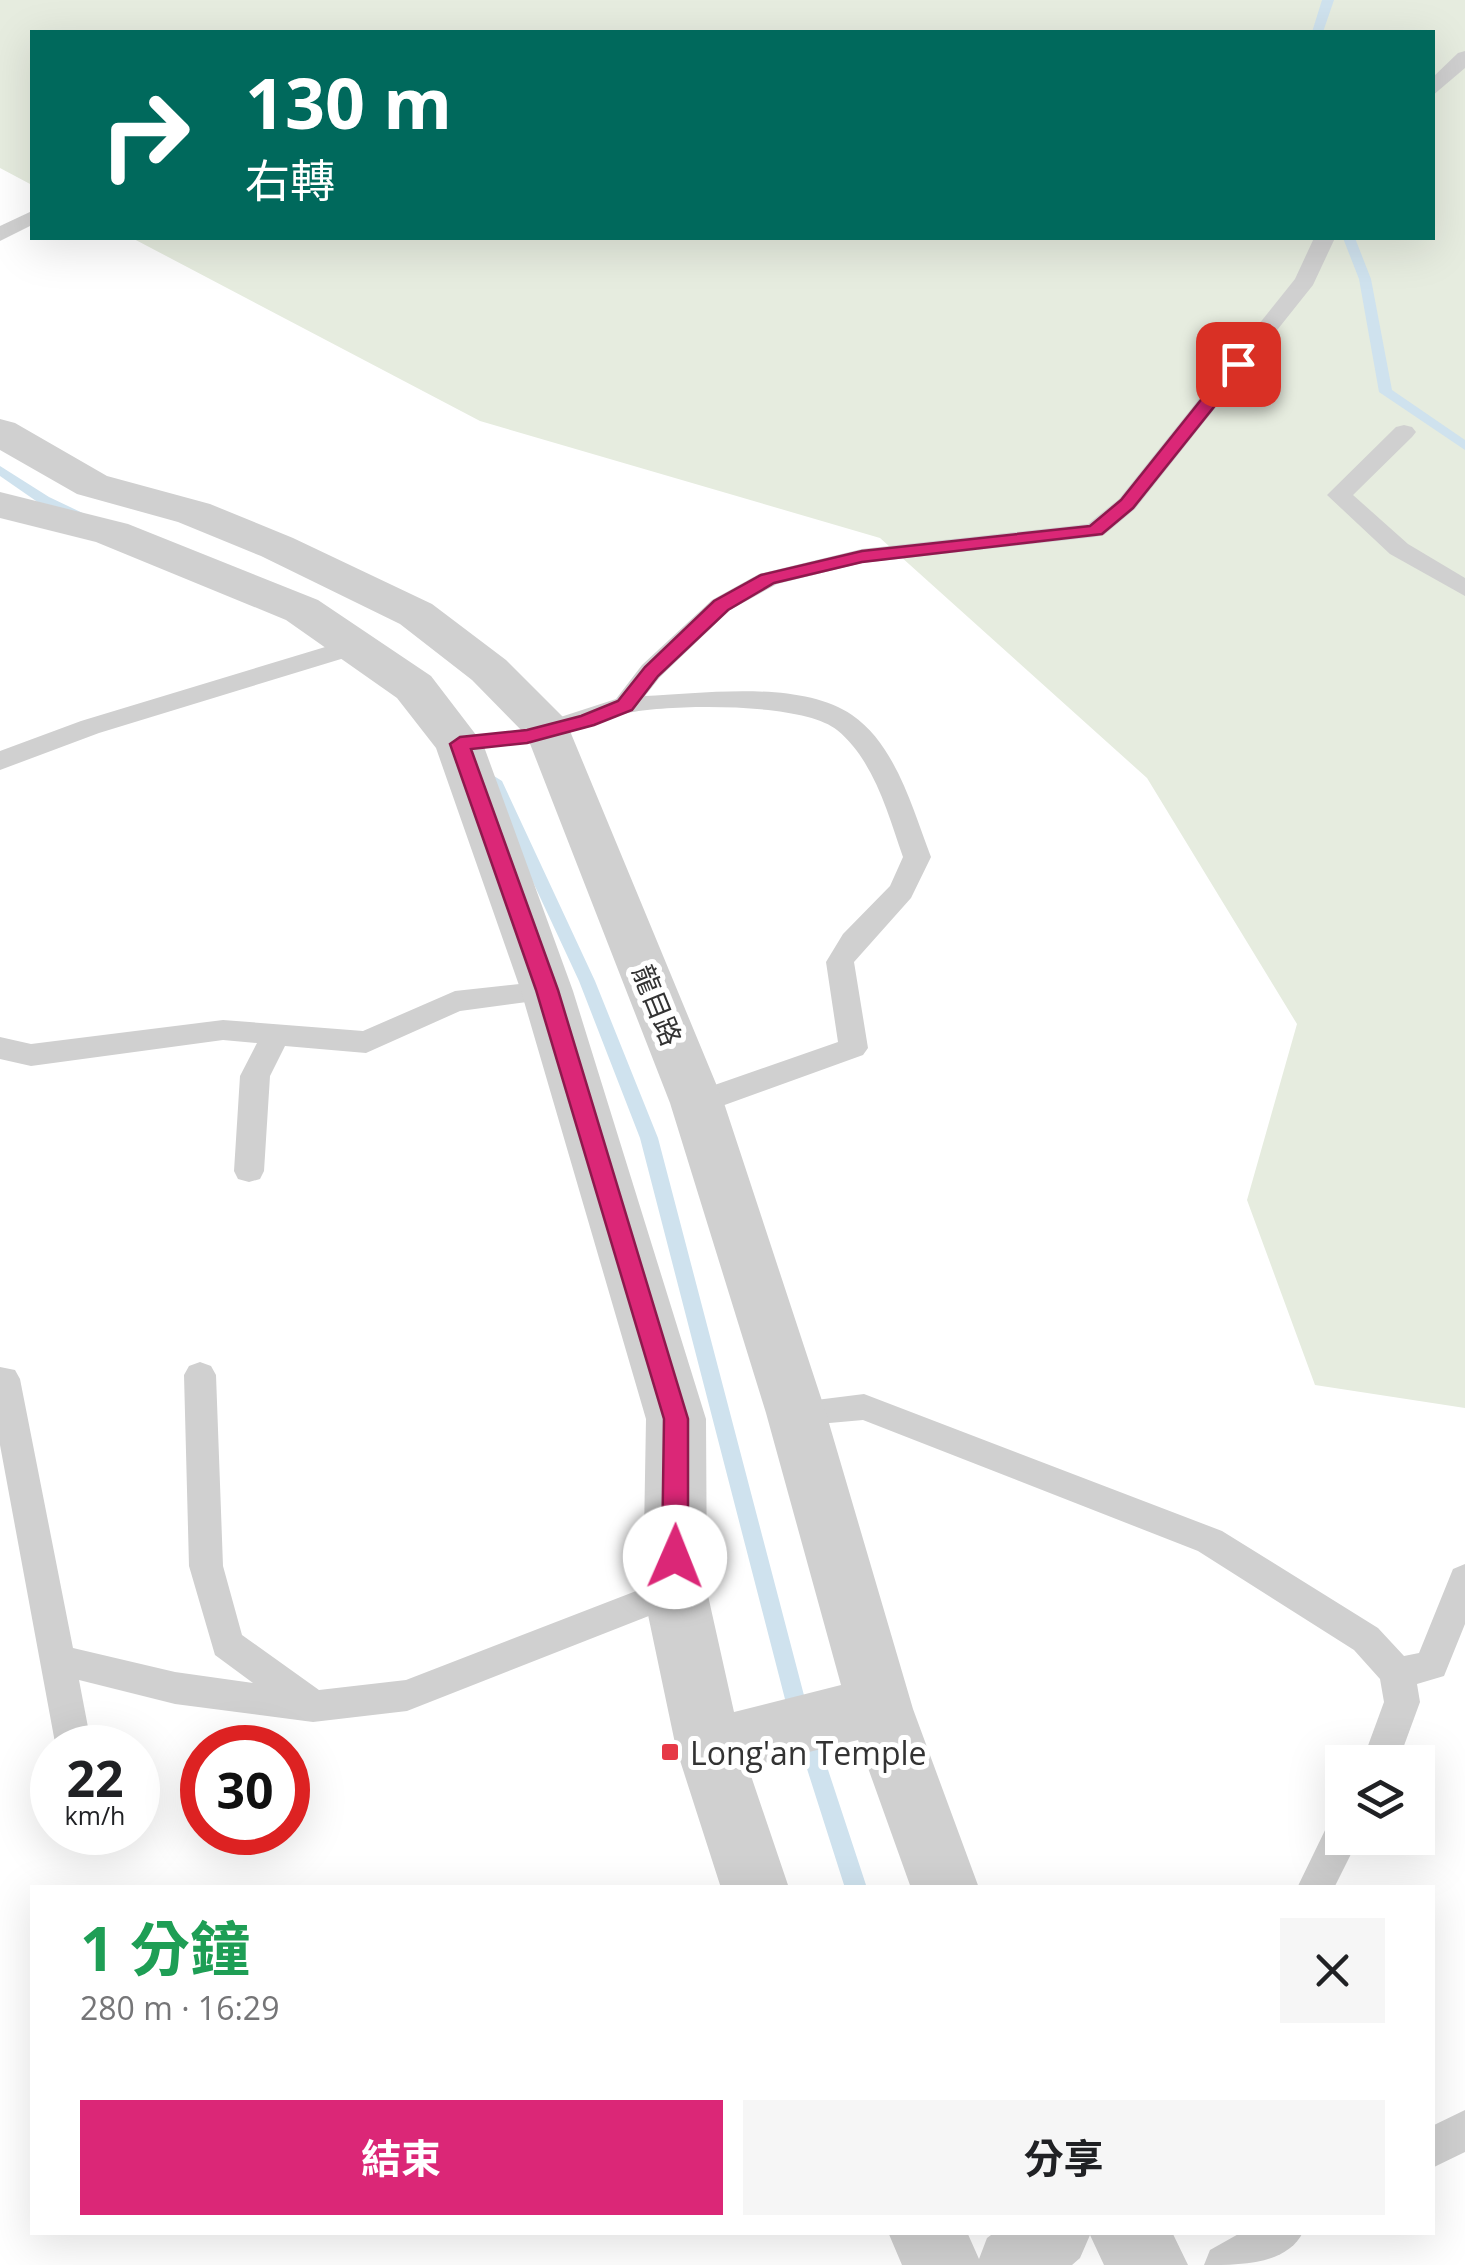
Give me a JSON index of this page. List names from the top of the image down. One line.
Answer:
{"streets":{"street":["龍目路"]},"places":{"transit":["Long'an Temple"]},"page":{"turn":["130 m","右轉"],"speed":"22 km/h","limit":"30","heading":["1 分鐘","280 m · 16:29"],"buttons":["結束","分享"]}}
